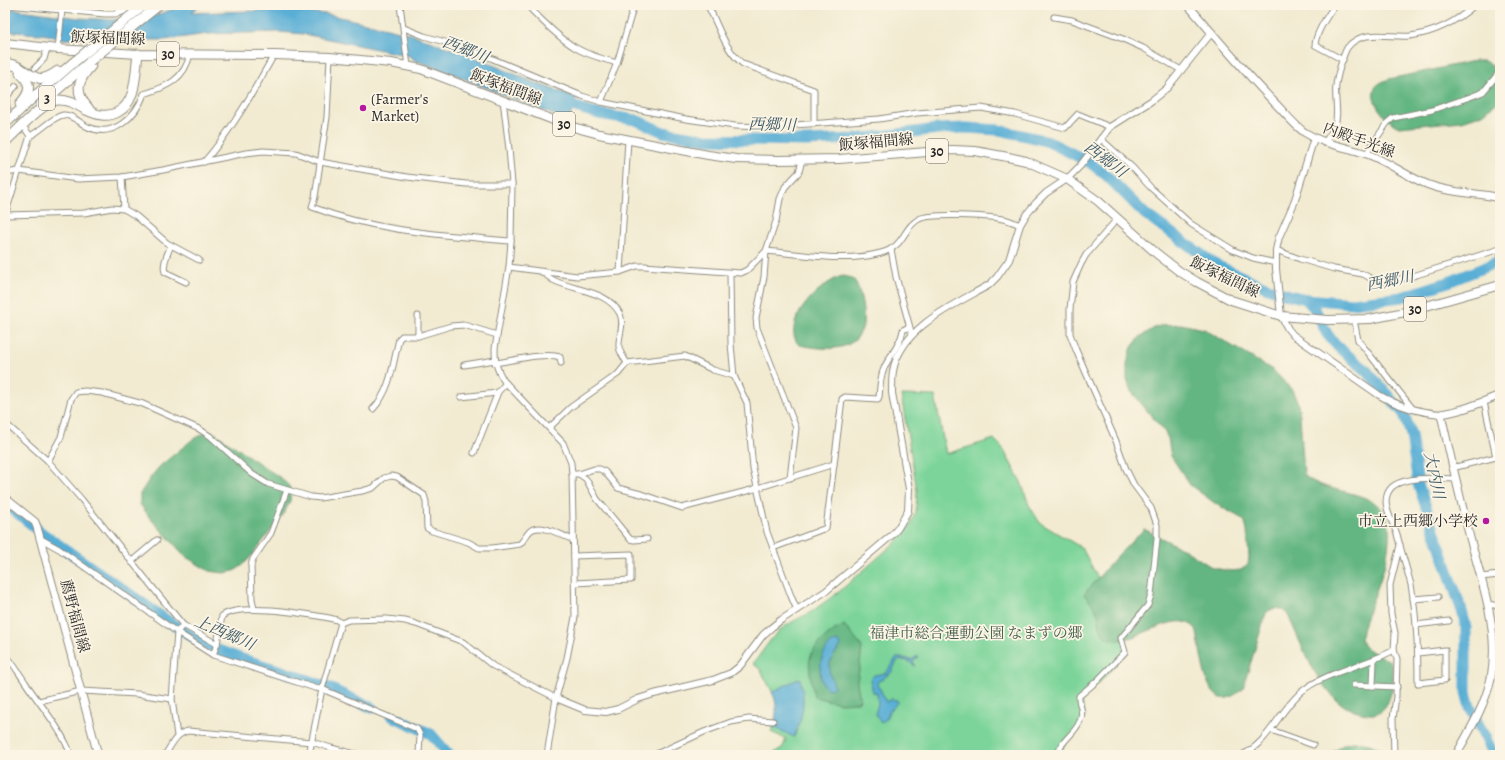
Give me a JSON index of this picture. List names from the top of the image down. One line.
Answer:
{"streets":{"highway":["3"],"main road":["飯塚福間線","30","内殿手光線","薦野福間線"]},"crossings":[["飯塚福間線","30"]],"water":["西郷川","大内川","上西郷川"],"parks":["福津市総合運動公園 なまずの郷"],"places":["(Farmer's Market)","市立上西郷小学校"]}
